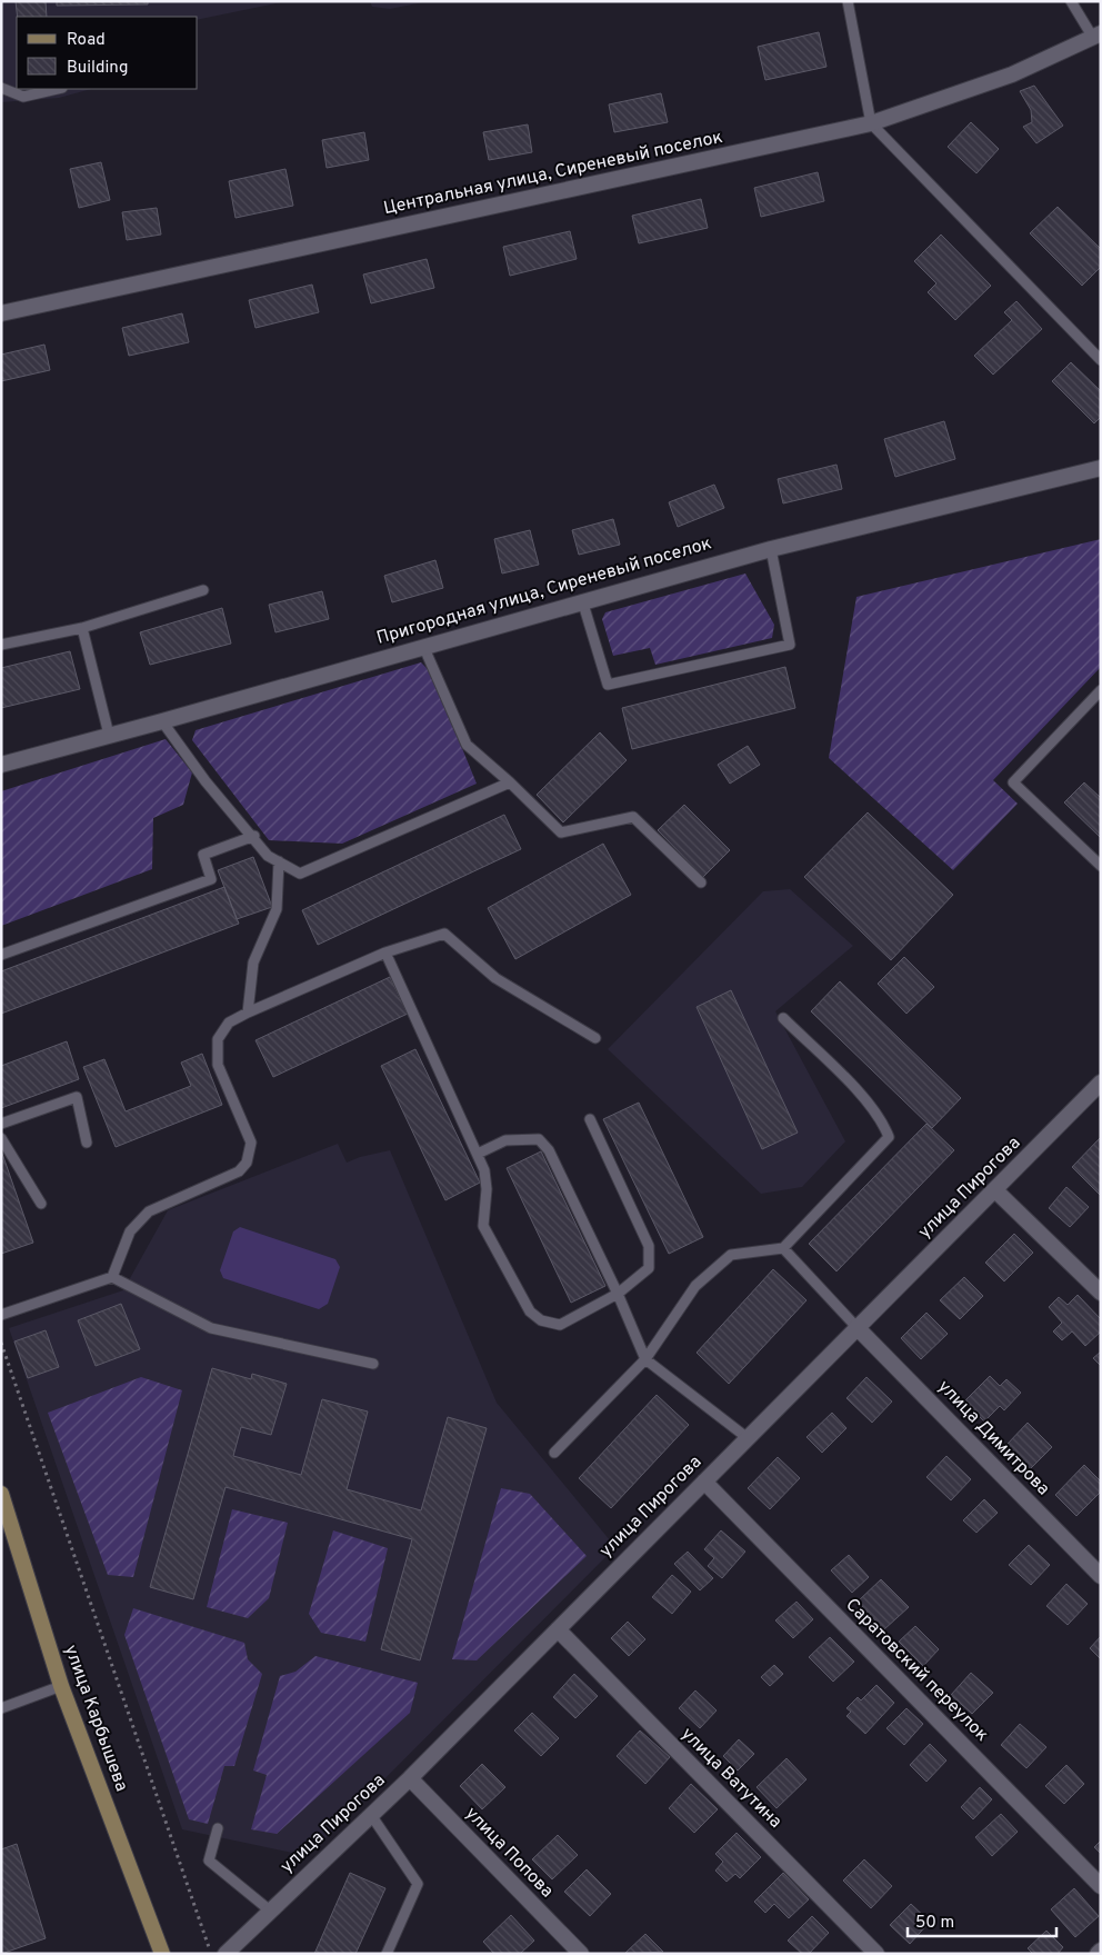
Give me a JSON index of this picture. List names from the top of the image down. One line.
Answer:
{"streets":{"main road":["улица Карбышева"],"street":["Центральная улица, Сиреневый поселок","Пригородная улица, Сиреневый поселок","улица Пирогова","улица Димитрова","Саратовский переулок","улица Ватутина","улица Попова"]},"crossings":[["улица Пирогова","улица Димитрова"],["улица Пирогова","Саратовский переулок"],["улица Пирогова","улица Ватутина"],["улица Пирогова","улица Попова"]],"legend":["Road","Building"],"scale_bar":"50 m"}
